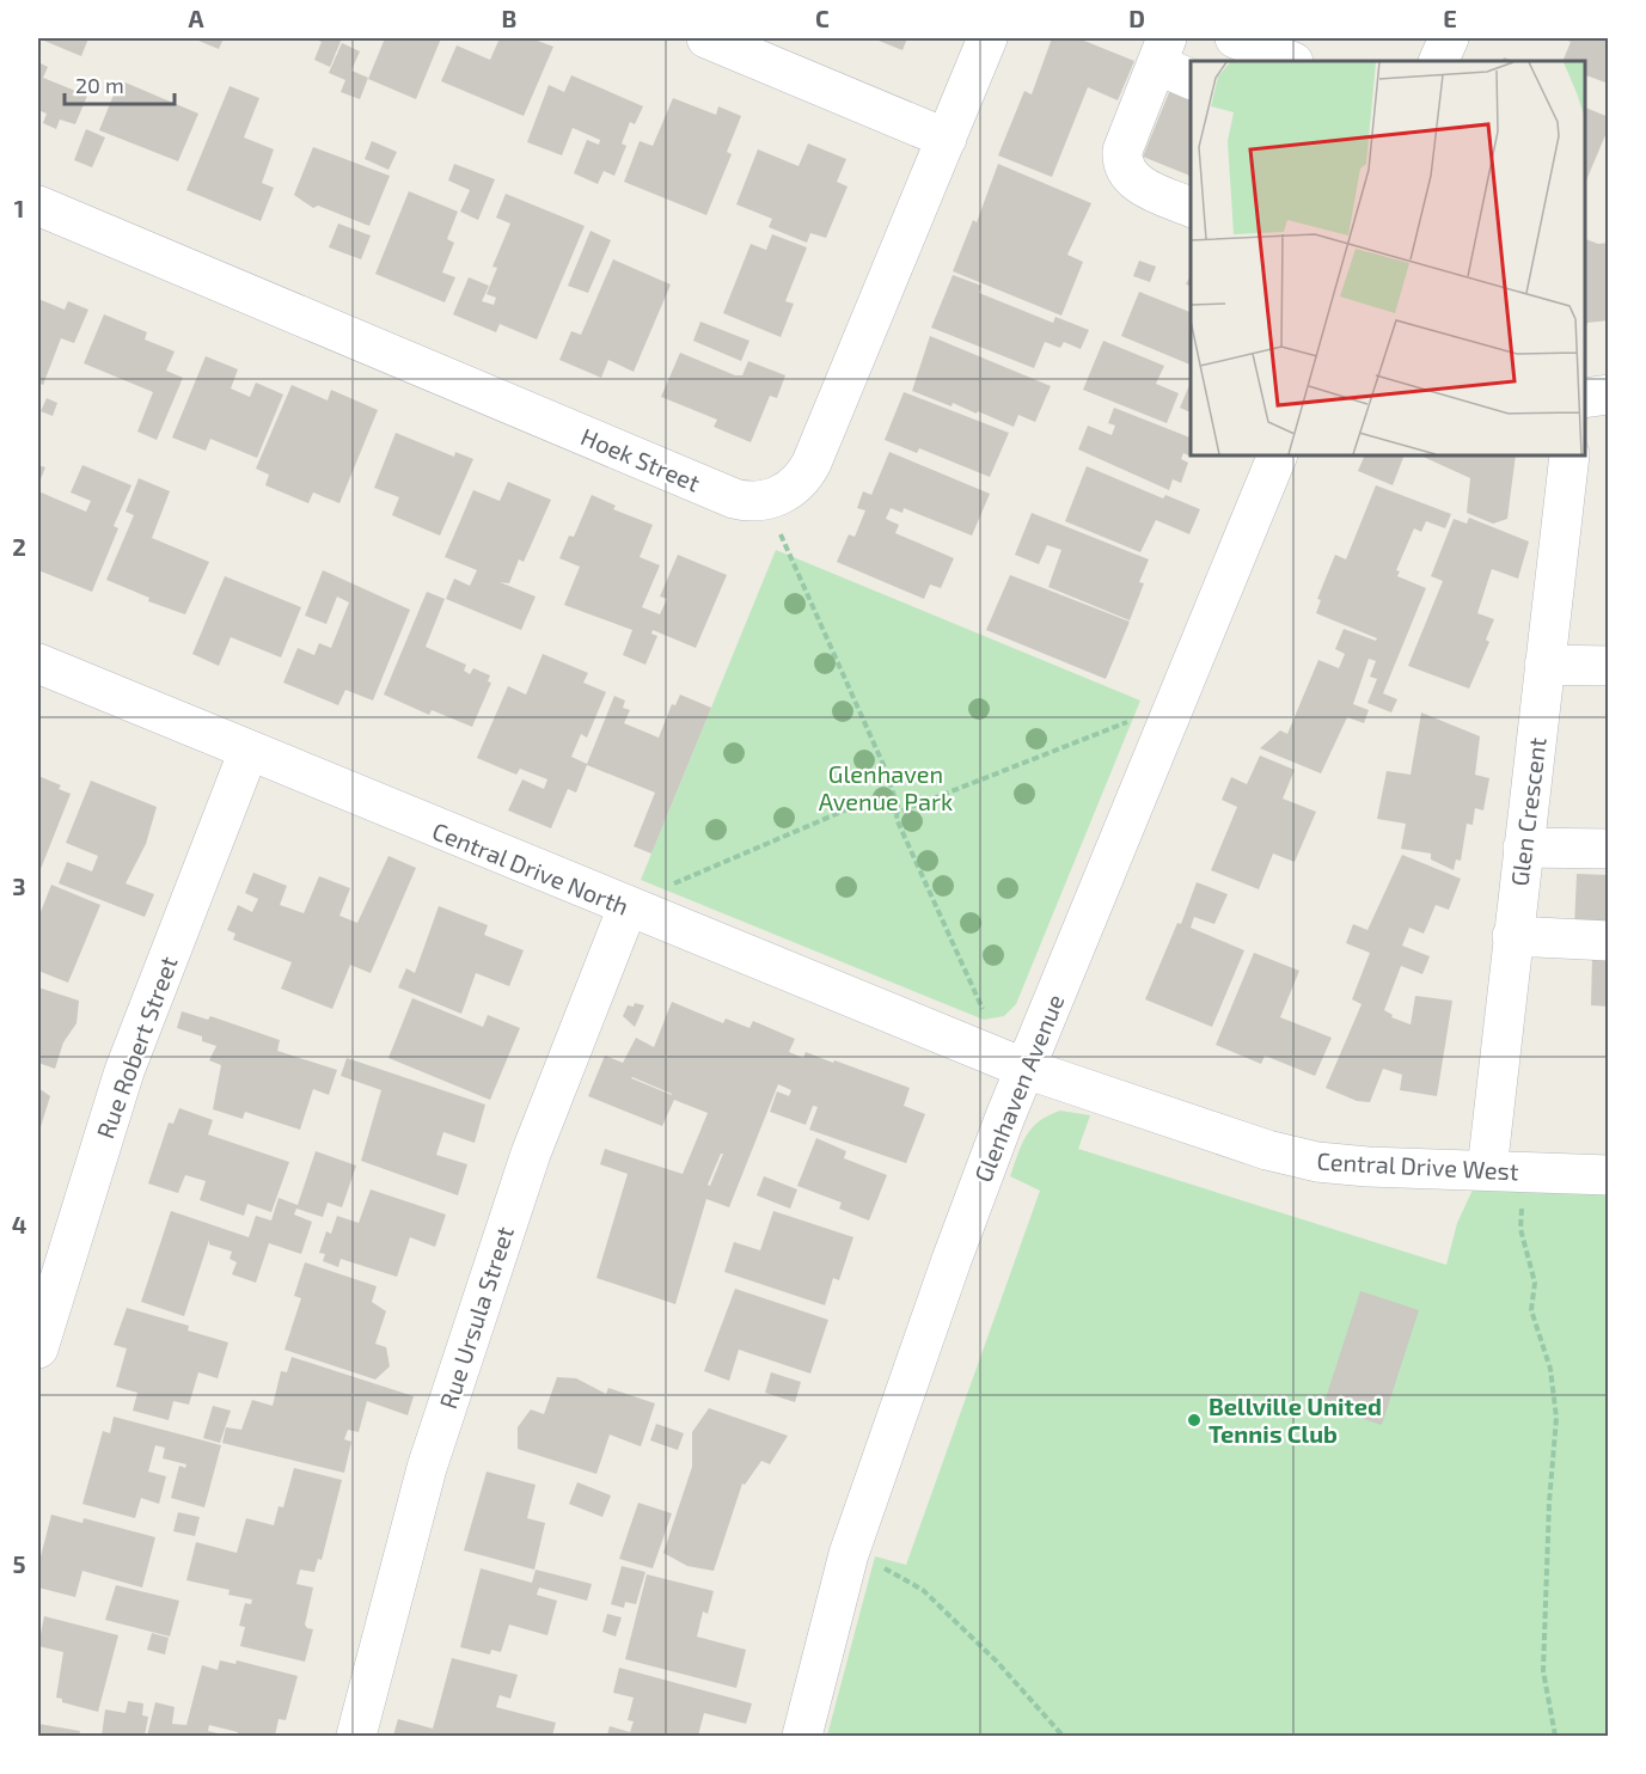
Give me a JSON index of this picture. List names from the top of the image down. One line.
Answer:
{"streets":{"street":["Hoek Street","Glen Crescent","Central Drive North","Rue Robert Street","Glenhaven Avenue","Central Drive West","Rue Ursula Street"]},"crossings":[["Glen Crescent","Central Drive West"],["Central Drive North","Rue Robert Street"],["Central Drive North","Glenhaven Avenue"],["Central Drive North","Central Drive West"],["Central Drive North","Rue Ursula Street"],["Glenhaven Avenue","Central Drive West"]],"parks":["Glenhaven Avenue Park"],"places":["Bellville United Tennis Club"],"scale_bar":"20 m","grid":{"columns":["A","B","C","D","E"],"rows":["1","2","3","4","5"]}}
